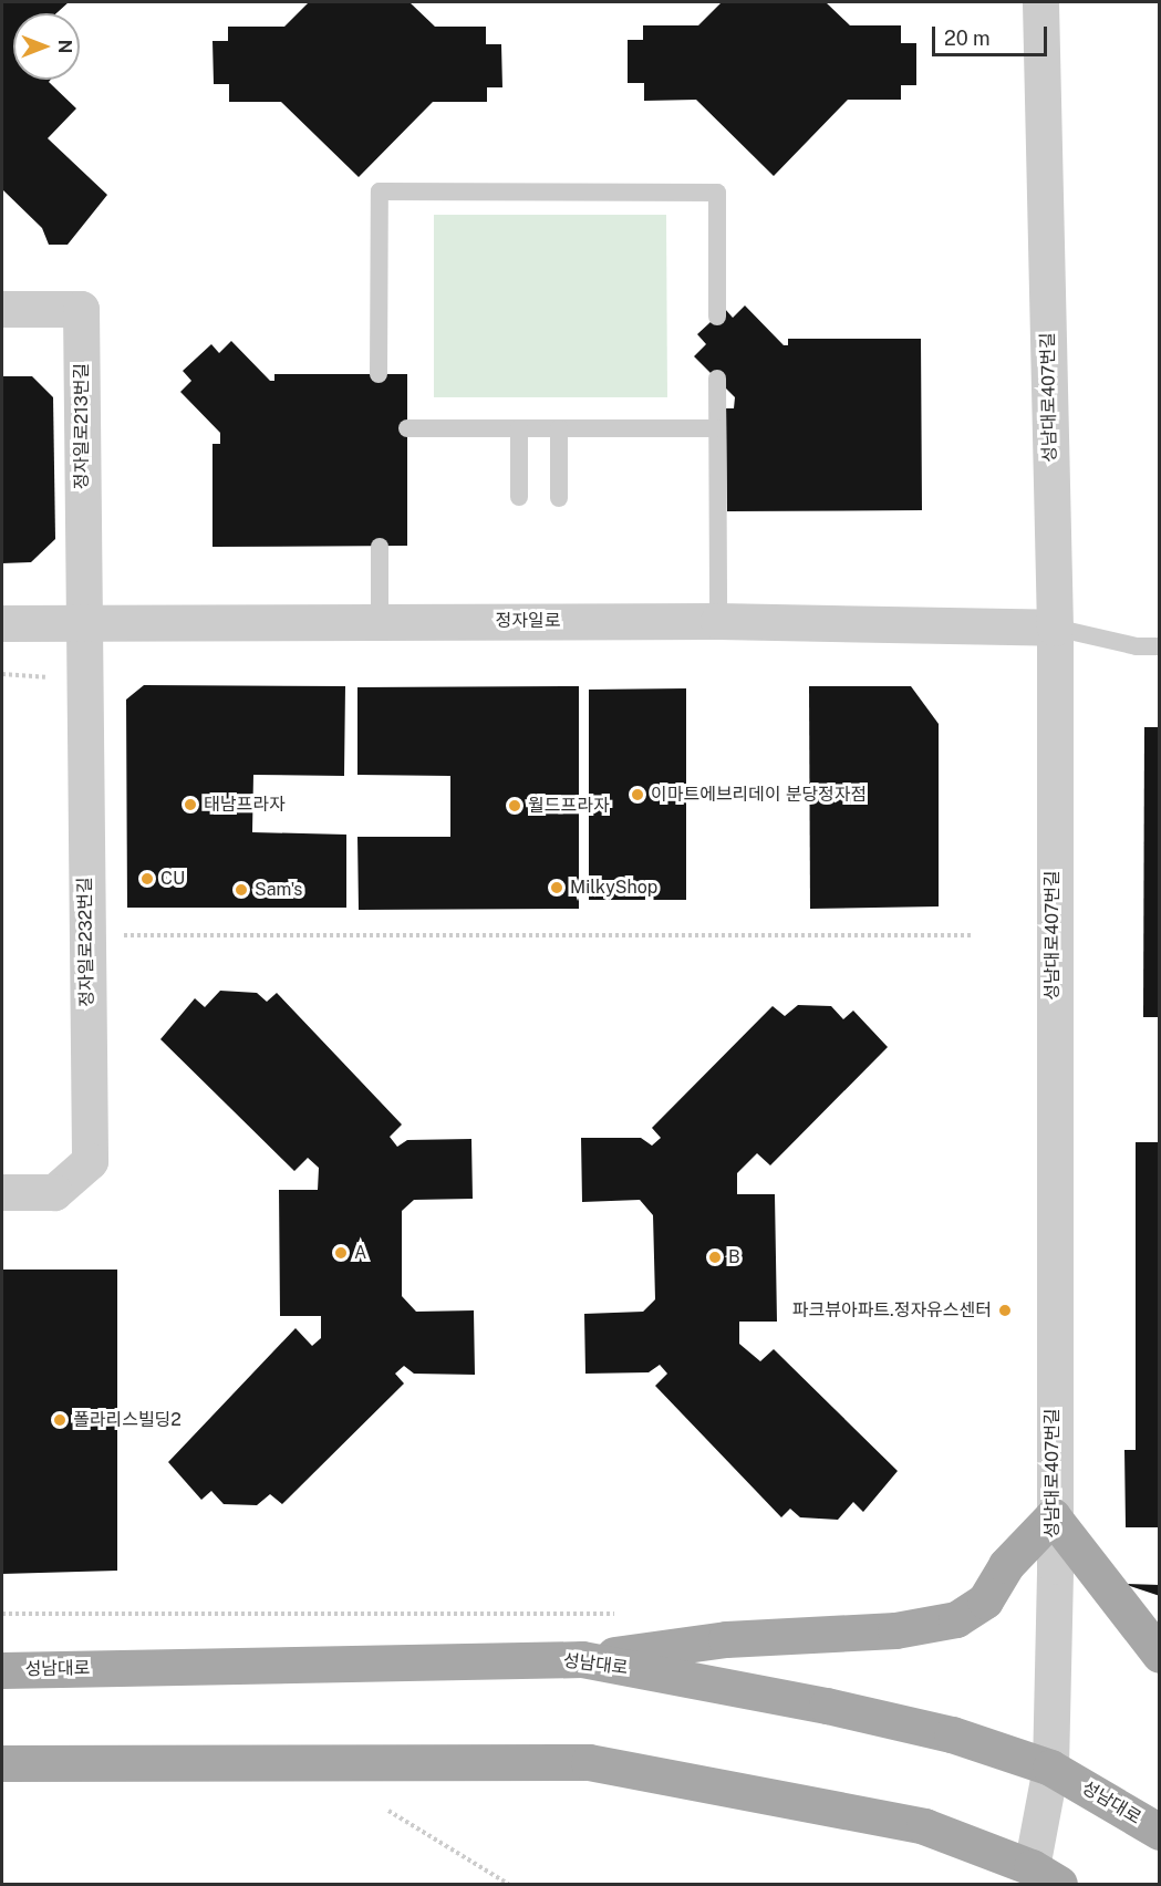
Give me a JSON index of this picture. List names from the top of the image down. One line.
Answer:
{"streets":{"main road":["성남대로"],"street":["성남대로407번길","정자일로213번길","정자일로","정자일로232번길"]},"crossings":[["성남대로407번길","정자일로"],["성남대로407번길","성남대로"],["정자일로213번길","정자일로"],["정자일로213번길","정자일로232번길"],["정자일로","정자일로232번길"]],"places":["이마트에브리데이 분당정자점","태남프라자","월드프라자","CU","MilkyShop","Sam's","A","B","파크뷰아파트.정자유스센터","폴라리스빌딩2"],"scale_bar":"20 m","north":"right"}
